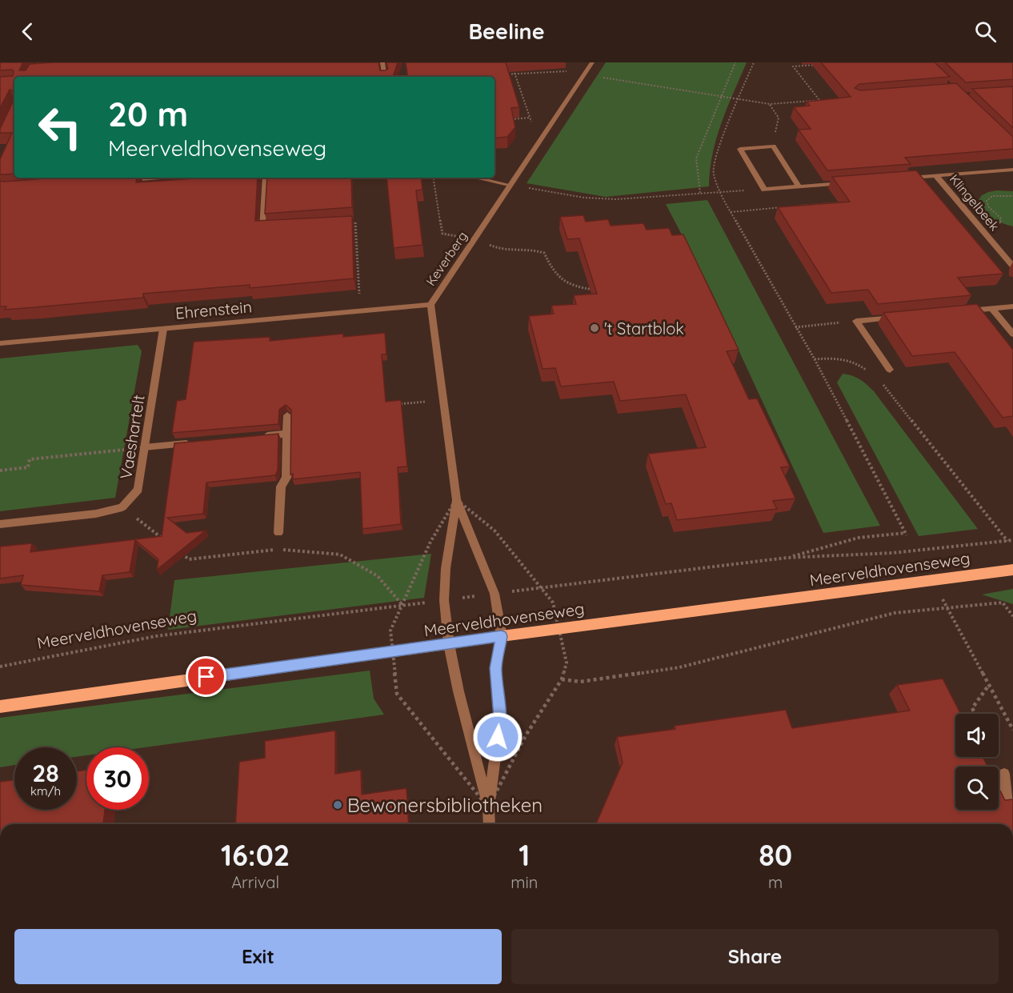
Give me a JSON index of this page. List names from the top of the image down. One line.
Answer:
{"streets":{"main road":["Meerveldhovenseweg"],"street":["Klingelbeek","Keverberg","Ehrenstein","Vaeshartelt"]},"crossings":[["Keverberg","Ehrenstein"],["Keverberg","Meerveldhovenseweg"],["Ehrenstein","Vaeshartelt"]],"places":["'t Startblok","Bewonersbibliotheken"],"page":{"header":"Beeline","turn":["20 m","Meerveldhovenseweg"],"speed":"28 km/h","limit":"30","eta":["16:02","Arrival","1","min","80","m"],"buttons":["Exit","Share"]}}
